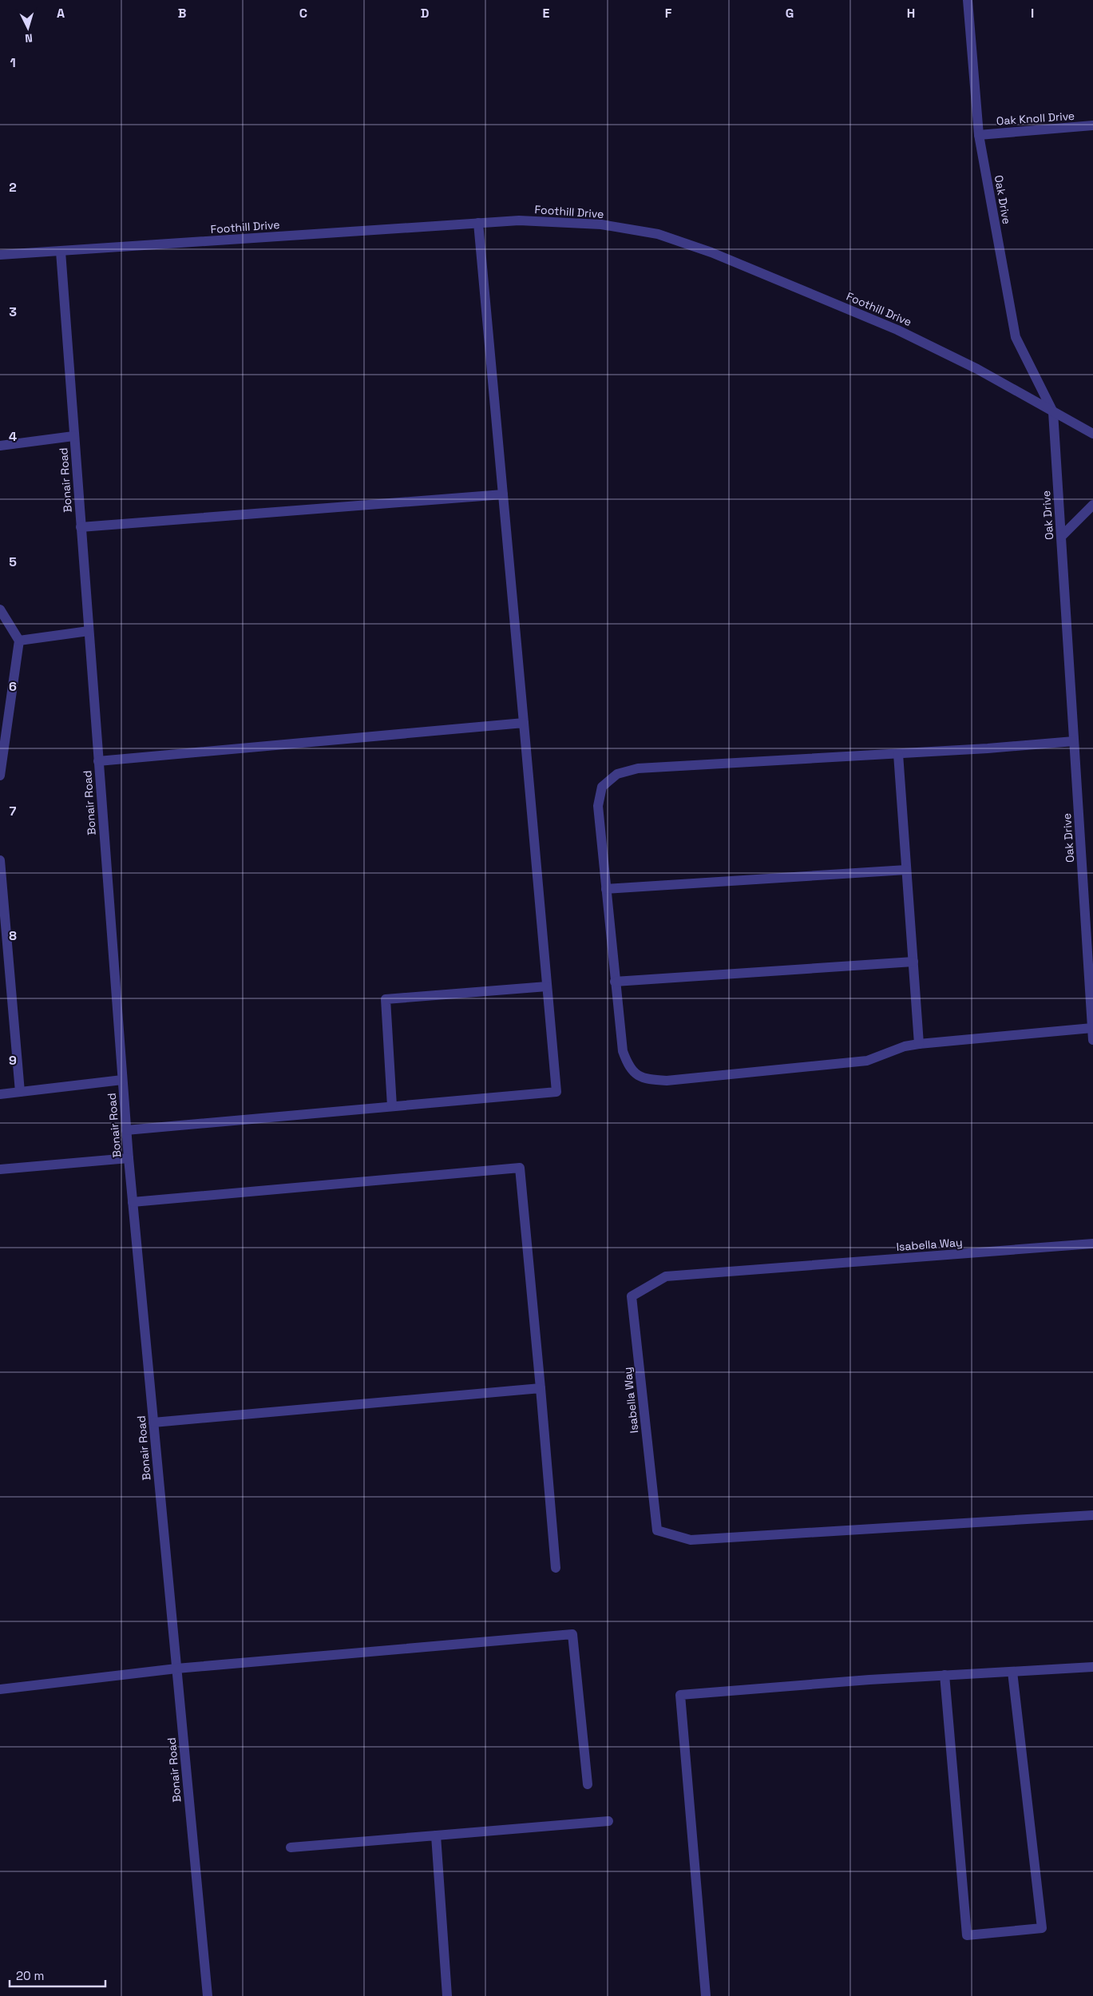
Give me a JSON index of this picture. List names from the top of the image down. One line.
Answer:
{"streets":{"street":["Oak Knoll Drive","Oak Drive","Foothill Drive","Bonair Road","Isabella Way"]},"crossings":[["Oak Knoll Drive","Oak Drive"],["Oak Drive","Foothill Drive"],["Foothill Drive","Bonair Road"]],"scale_bar":"20 m","north":"bottom","grid":{"columns":["A","B","C","D","E","F","G","H","I"],"rows":["1","2","3","4","5","6","7","8","9"]}}
